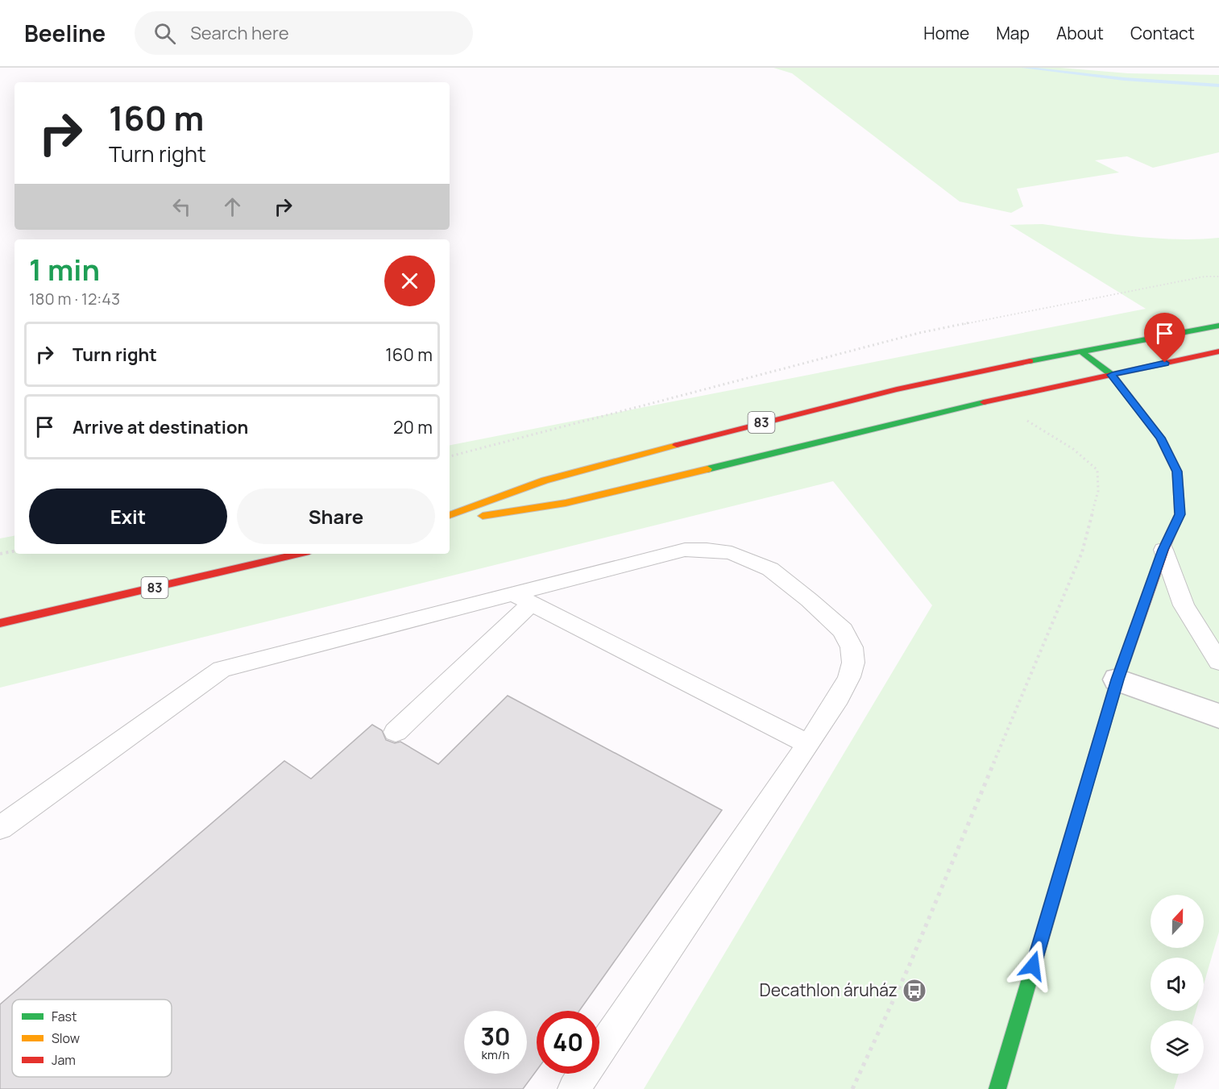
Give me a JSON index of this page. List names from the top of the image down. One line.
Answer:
{"streets":{"main road":["83"]},"places":{"bus stop":["Decathlon áruház"]},"legend":["Fast","Slow","Jam"],"north":"top","page":{"header":"Beeline","search":"Search here","nav":["Home","Map","About","Contact"],"turn":["160 m","Turn right"],"heading":["1 min","180 m · 12:43"],"list":[{"name":"Turn right","value":"160 m"},{"name":"Arrive at destination","value":"20 m"}],"buttons":["Exit","Share"],"speed":"30 km/h","limit":"40"}}
